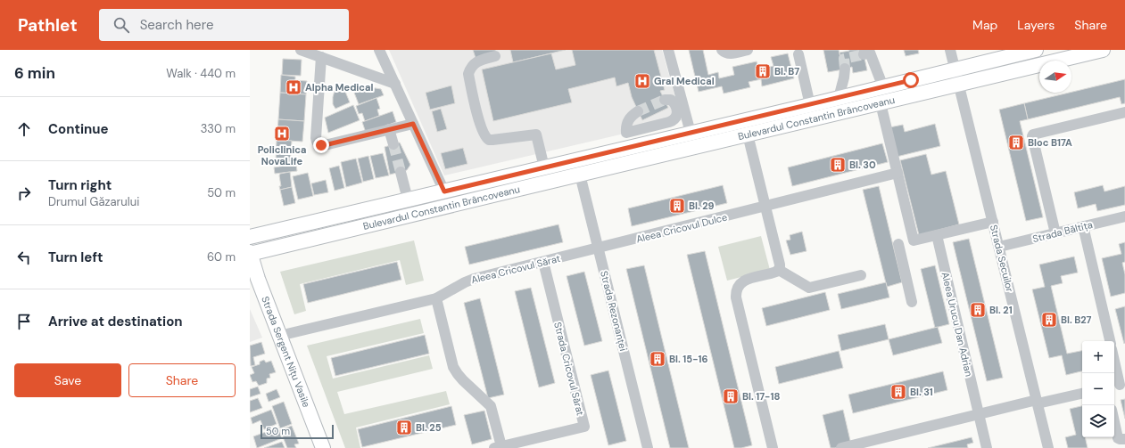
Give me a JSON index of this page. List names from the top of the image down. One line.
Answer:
{"streets":{"main road":["Bulevardul Constantin Brâncoveanu","Strada Sergent Nițu Vasile"],"street":["Aleea Cricovul Dulce","Strada Băltița","Strada Secuilor","Aleea Cricovul Sărat","Strada Rezonanței","Aleea Urucu Dan Adrian","Strada Cricovul Sărat"]},"crossings":[["Bulevardul Constantin Brâncoveanu","Strada Secuilor"],["Bulevardul Constantin Brâncoveanu","Strada Rezonanței"],["Bulevardul Constantin Brâncoveanu","Strada Sergent Nițu Vasile"],["Aleea Cricovul Dulce","Aleea Cricovul Sărat"],["Aleea Cricovul Dulce","Strada Rezonanței"],["Strada Băltița","Strada Secuilor"],["Aleea Cricovul Sărat","Strada Rezonanței"],["Aleea Cricovul Sărat","Strada Sergent Nițu Vasile"],["Aleea Cricovul Sărat","Strada Cricovul Sărat"]],"places":{"building":["Bl. B7","Bloc B17A","Bl. 30","Bl. 29","Bl. 21","Bl. B27","Bl. 15-16","Bl. 31","Bl. 17-18","Bl. 25"],"hospital":["Gral Medical","Alpha Medical","Policlinica NovaLife"]},"scale_bar":"50 m","north":"right","page":{"header":"Pathlet","search":"Search here","nav":["Map","Layers","Share"],"heading":["6 min","Walk · 440 m"],"list":[["Continue","330 m"],["Turn right","Drumul Găzarului","50 m"],["Turn left","60 m"],"Arrive at destination"],"map_buttons":["+","−"],"buttons":["Save","Share"],"scale":"50 m"}}
